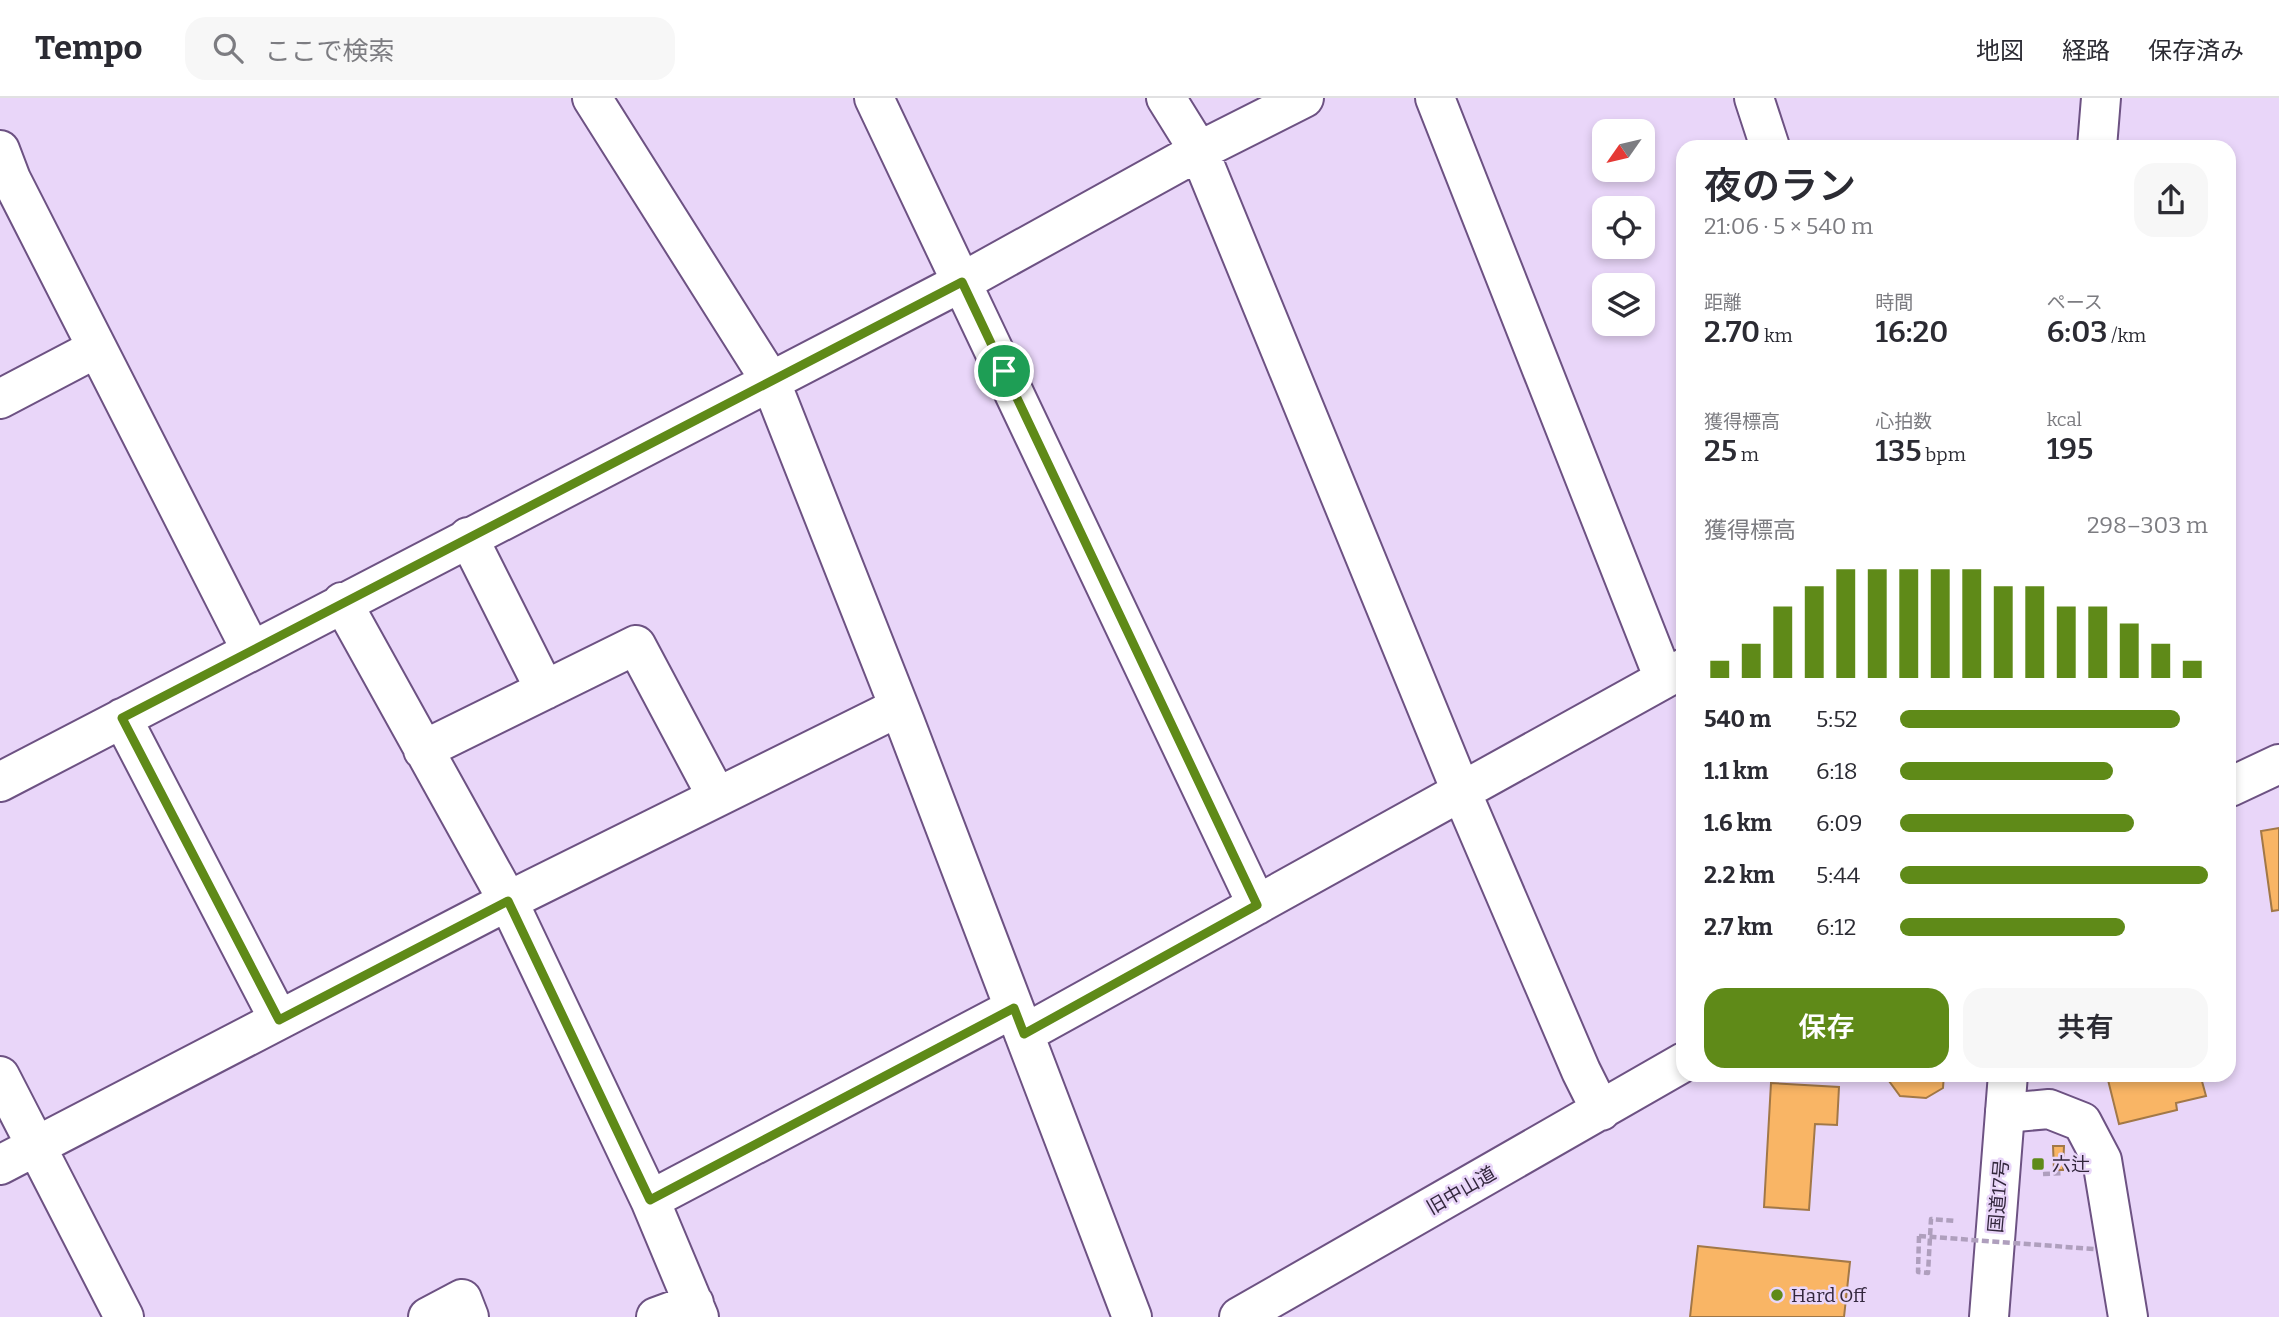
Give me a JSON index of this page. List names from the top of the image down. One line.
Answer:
{"streets":{"main road":["旧中山道","国道17号"]},"places":{"transit":["六辻"],"other":["Hard Off"]},"north":"bottom left","page":{"header":"Tempo","search":"ここで検索","nav":["地図","経路","保存済み"],"heading":["夜のラン","21:06 · 5 × 540 m"],"stats":[["距離","2.70 km"],["時間","16:20"],["ペース","6:03 /km"],["獲得標高","25 m"],["心拍数","135 bpm"],["kcal","195"]],"chart":["獲得標高","298–303 m"],"list":[{"name":"540 m","note":"5:52"},{"name":"1.1 km","note":"6:18"},{"name":"1.6 km","note":"6:09"},{"name":"2.2 km","note":"5:44"},{"name":"2.7 km","note":"6:12"}],"buttons":["保存","共有"]}}
